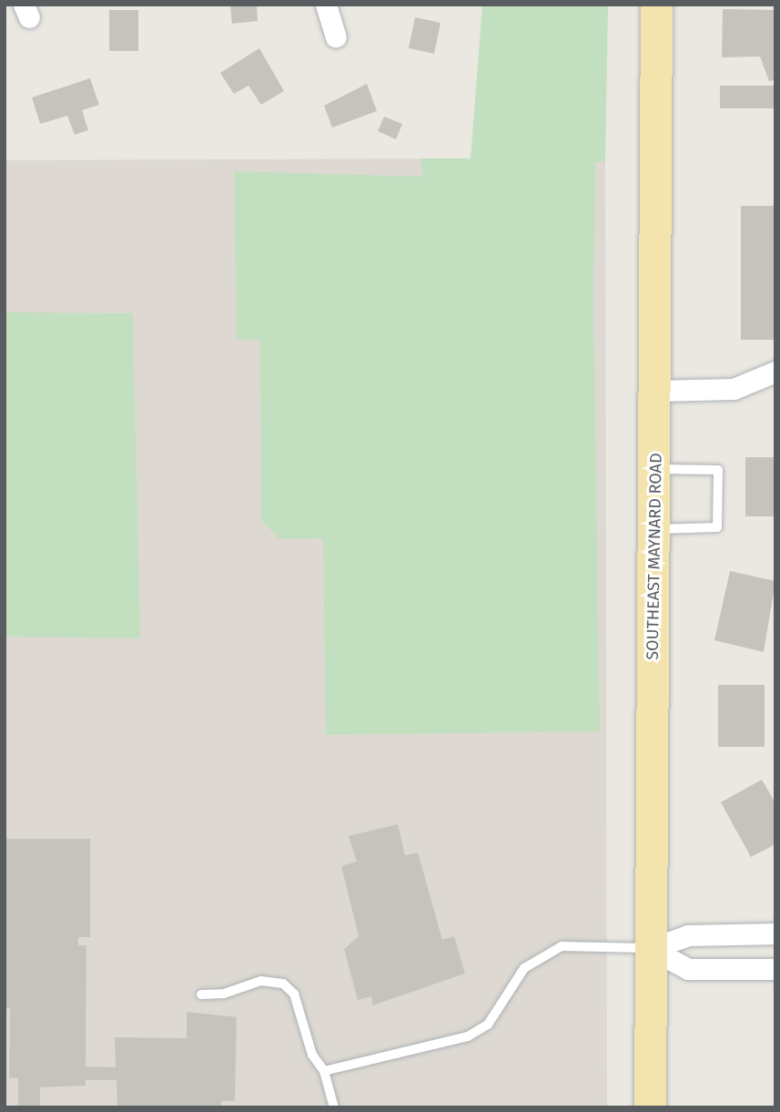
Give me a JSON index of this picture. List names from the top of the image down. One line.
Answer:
{"streets":{"main road":["SOUTHEAST MAYNARD ROAD"]}}
